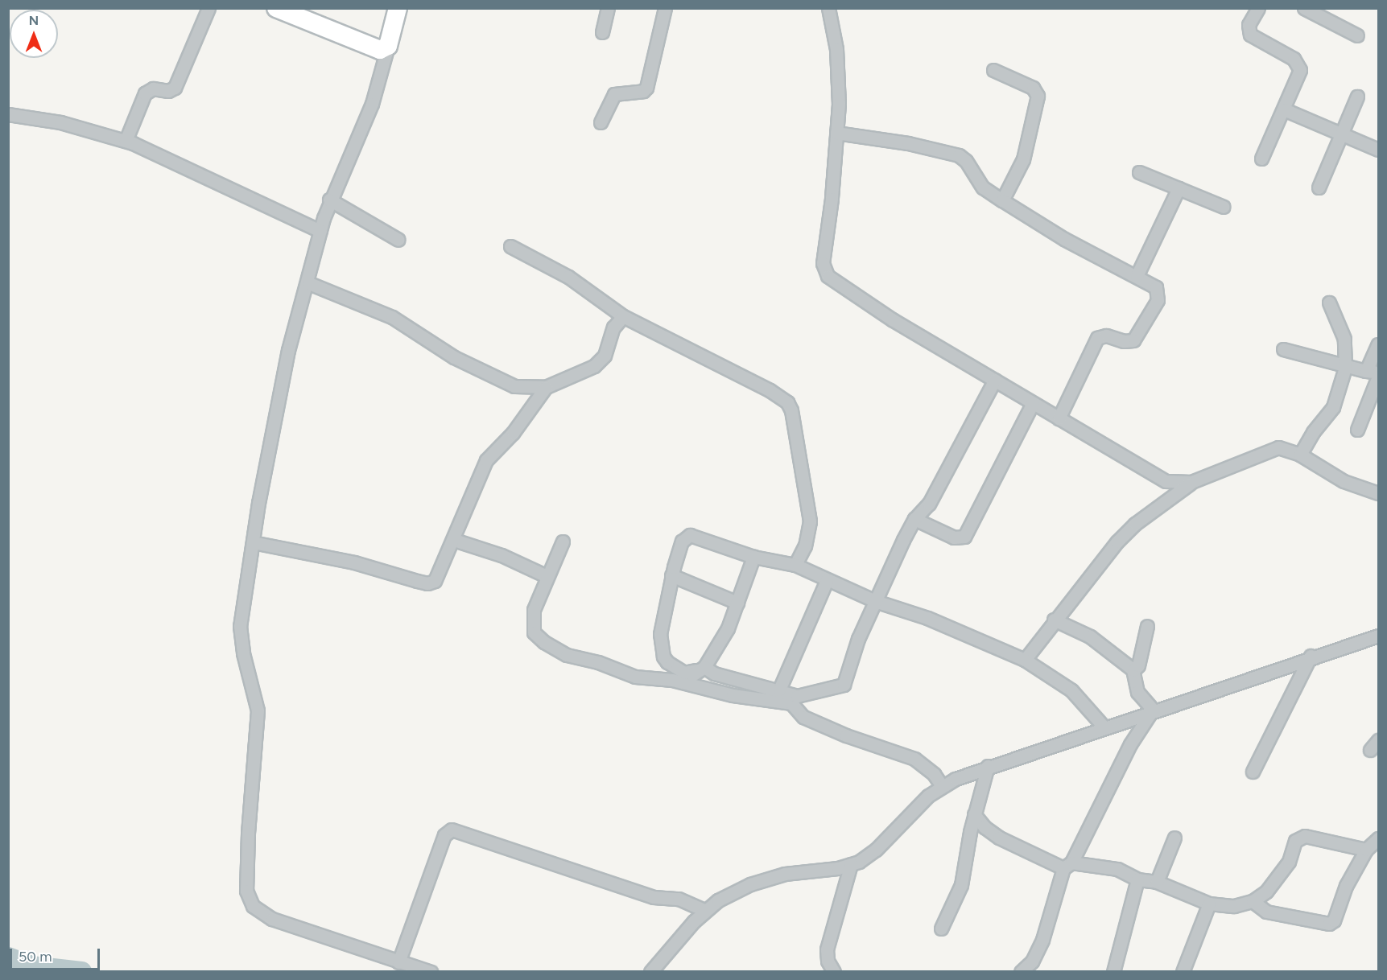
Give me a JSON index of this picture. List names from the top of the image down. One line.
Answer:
{"scale_bar":"50 m","north":"top"}
